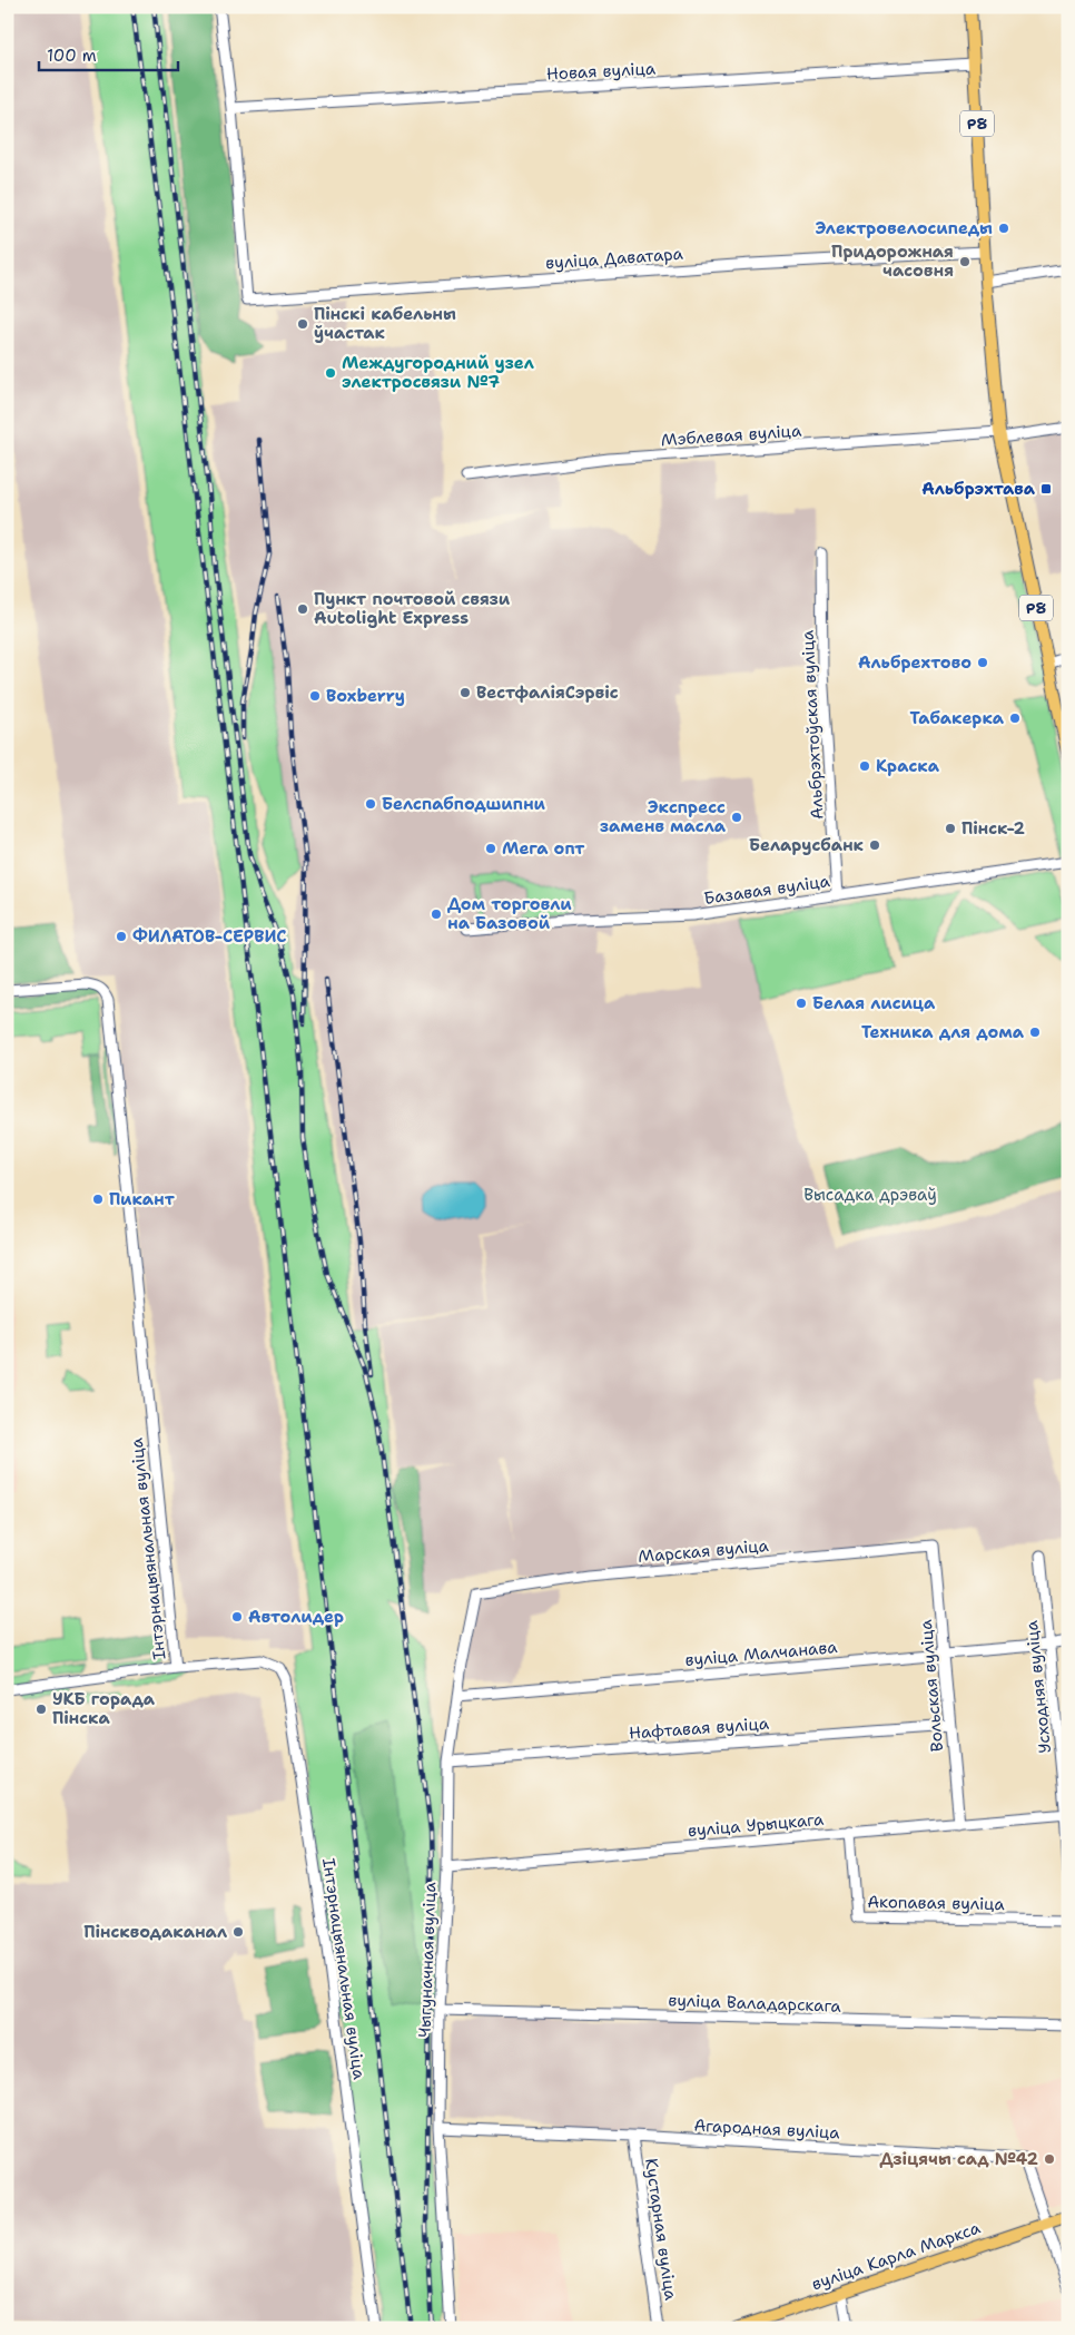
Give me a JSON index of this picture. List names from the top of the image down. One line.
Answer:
{"streets":{"main road":["Р8","вуліца Карла Маркса"],"street":["Новая вуліца","вуліца Даватара","Мэблевая вуліца","Альбрэхтоўская вуліца","Базавая вуліца","Інтэрнацыянальная вуліца","Марская вуліца","вуліца Малчанава","Вольская вуліца","Усходняя вуліца","Нафтавая вуліца","вуліца Урыцкага","Акопавая вуліца","Чыгуначная вуліца","вуліца Валадарскага","Агародная вуліца","Кустарная вуліца"]},"crossings":[["Новая вуліца","Р8"],["Новая вуліца","вуліца Даватара"],["Р8","вуліца Даватара"],["Р8","Мэблевая вуліца"],["Альбрэхтоўская вуліца","Базавая вуліца"],["Марская вуліца","Вольская вуліца"],["Марская вуліца","Чыгуначная вуліца"],["вуліца Малчанава","Вольская вуліца"],["вуліца Малчанава","Усходняя вуліца"],["вуліца Малчанава","Чыгуначная вуліца"],["Вольская вуліца","Нафтавая вуліца"],["Вольская вуліца","вуліца Урыцкага"],["Усходняя вуліца","вуліца Урыцкага"],["Нафтавая вуліца","Чыгуначная вуліца"],["вуліца Урыцкага","Акопавая вуліца"],["вуліца Урыцкага","Чыгуначная вуліца"],["Чыгуначная вуліца","вуліца Валадарскага"],["Чыгуначная вуліца","Агародная вуліца"],["Агародная вуліца","Кустарная вуліца"],["Агародная вуліца","вуліца Карла Маркса"]],"parks":["Высадка дрэваў"],"places":{"other":["Электровелосипеды","Придорожная часовня","Пінскі кабельны ўчастак","Междугородний узел электросвязи №7","Пункт почтовой связи Autolight Express","Альбрехтово","ВестфаліяСэрвіс","Boxberry","Табакерка","Краска","Белспабподшипни","Экспресс заменв масла","Пінск-2","Беларусбанк","Мега опт","Дом торговли на Базовой","ФИЛАТОВ-СЕРВИС","Белая лисица","Техника для дома","Пикант","Автолидер","УКБ горада Пінска","Пінскводаканал","Дзіцячы сад №42"],"transit":["Альбрэхтава"]},"scale_bar":"100 m"}
